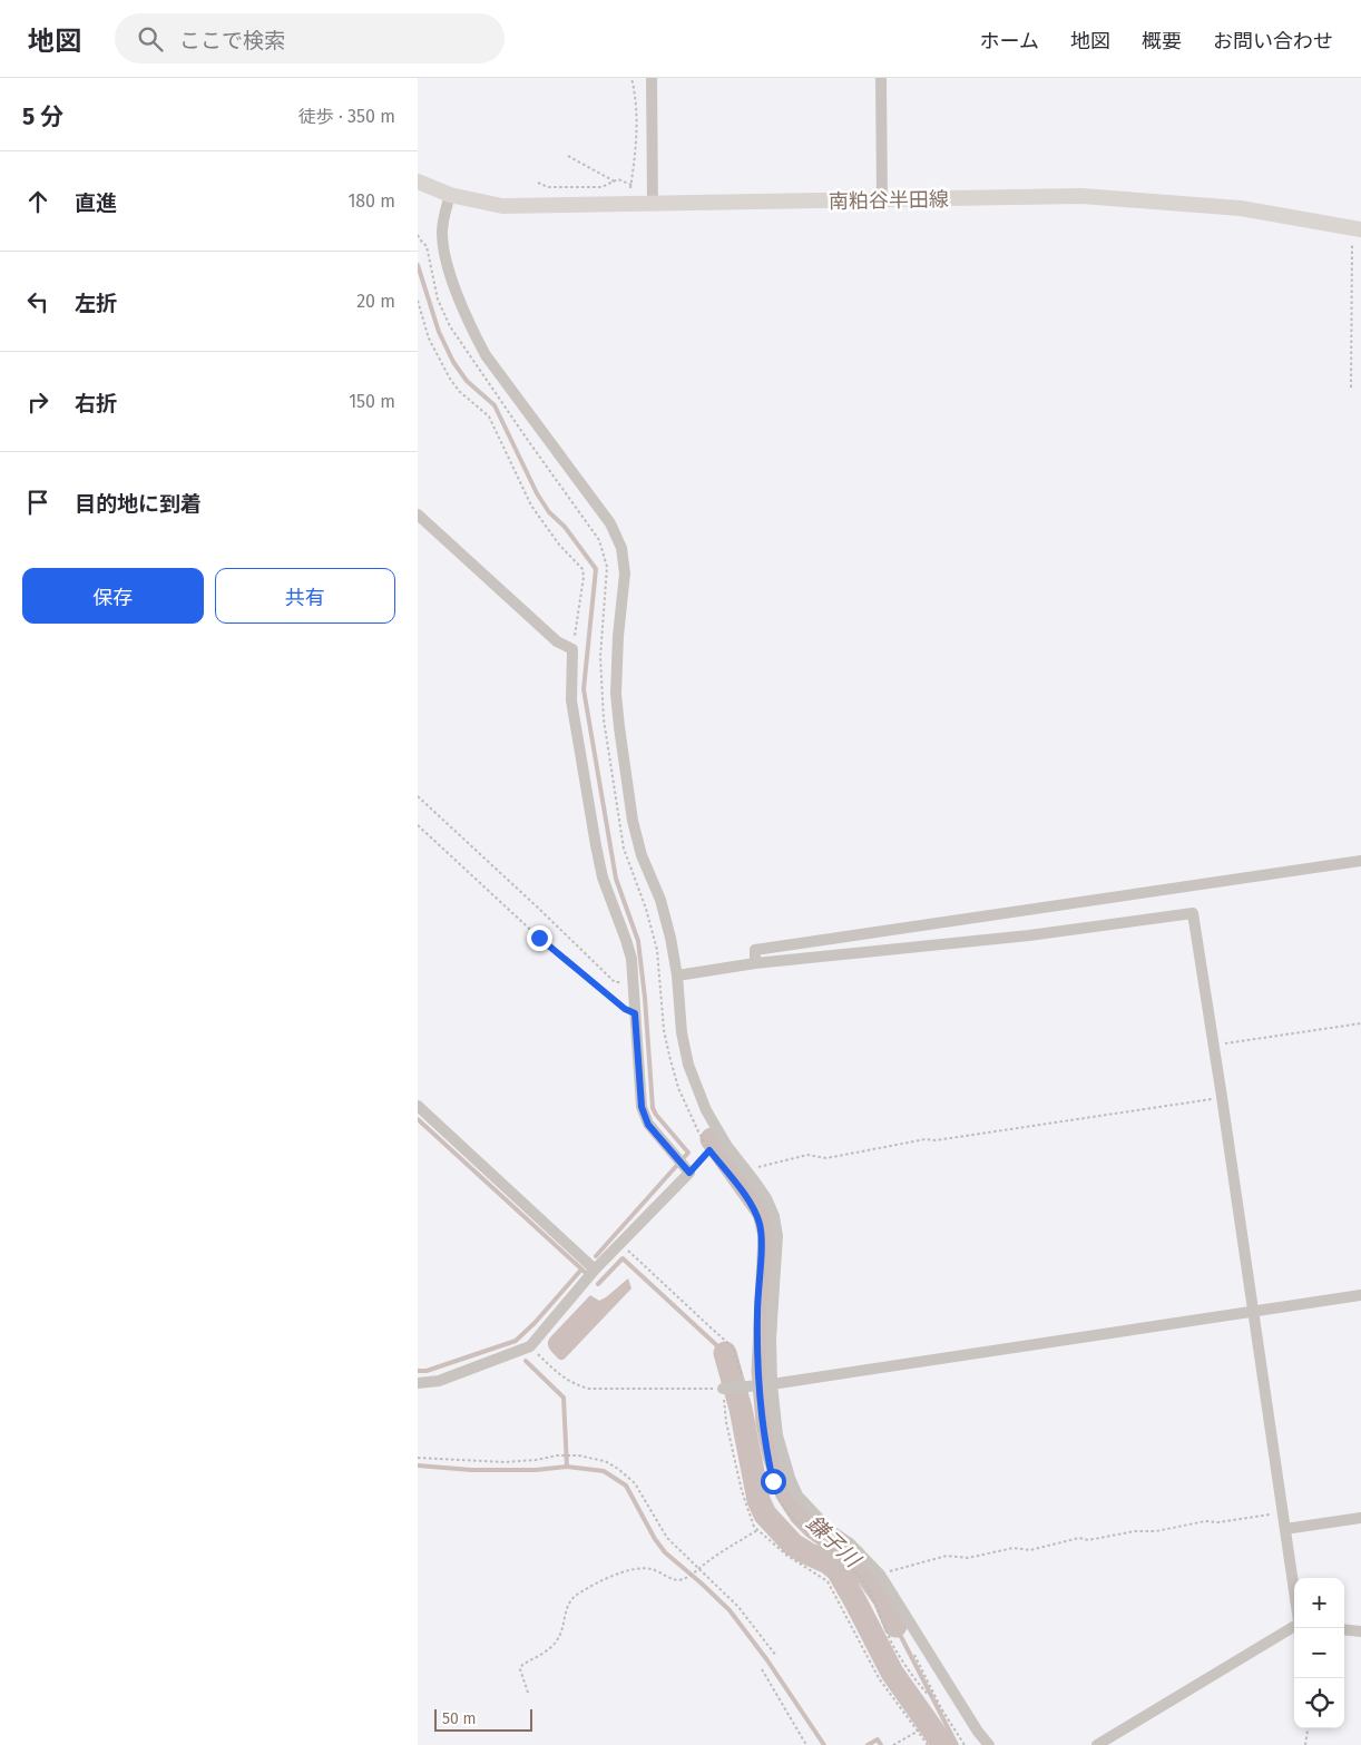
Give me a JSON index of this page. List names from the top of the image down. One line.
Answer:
{"streets":{"main road":["南粕谷半田線"]},"water":["鎌子川"],"scale_bar":"50 m","page":{"header":"地図","search":"ここで検索","nav":["ホーム","地図","概要","お問い合わせ"],"heading":["5 分","徒歩 · 350 m"],"list":[["直進","180 m"],["左折","20 m"],["右折","150 m"],"目的地に到着"],"buttons":["保存","共有"],"map_buttons":["+","−"],"scale":"50 m"}}
